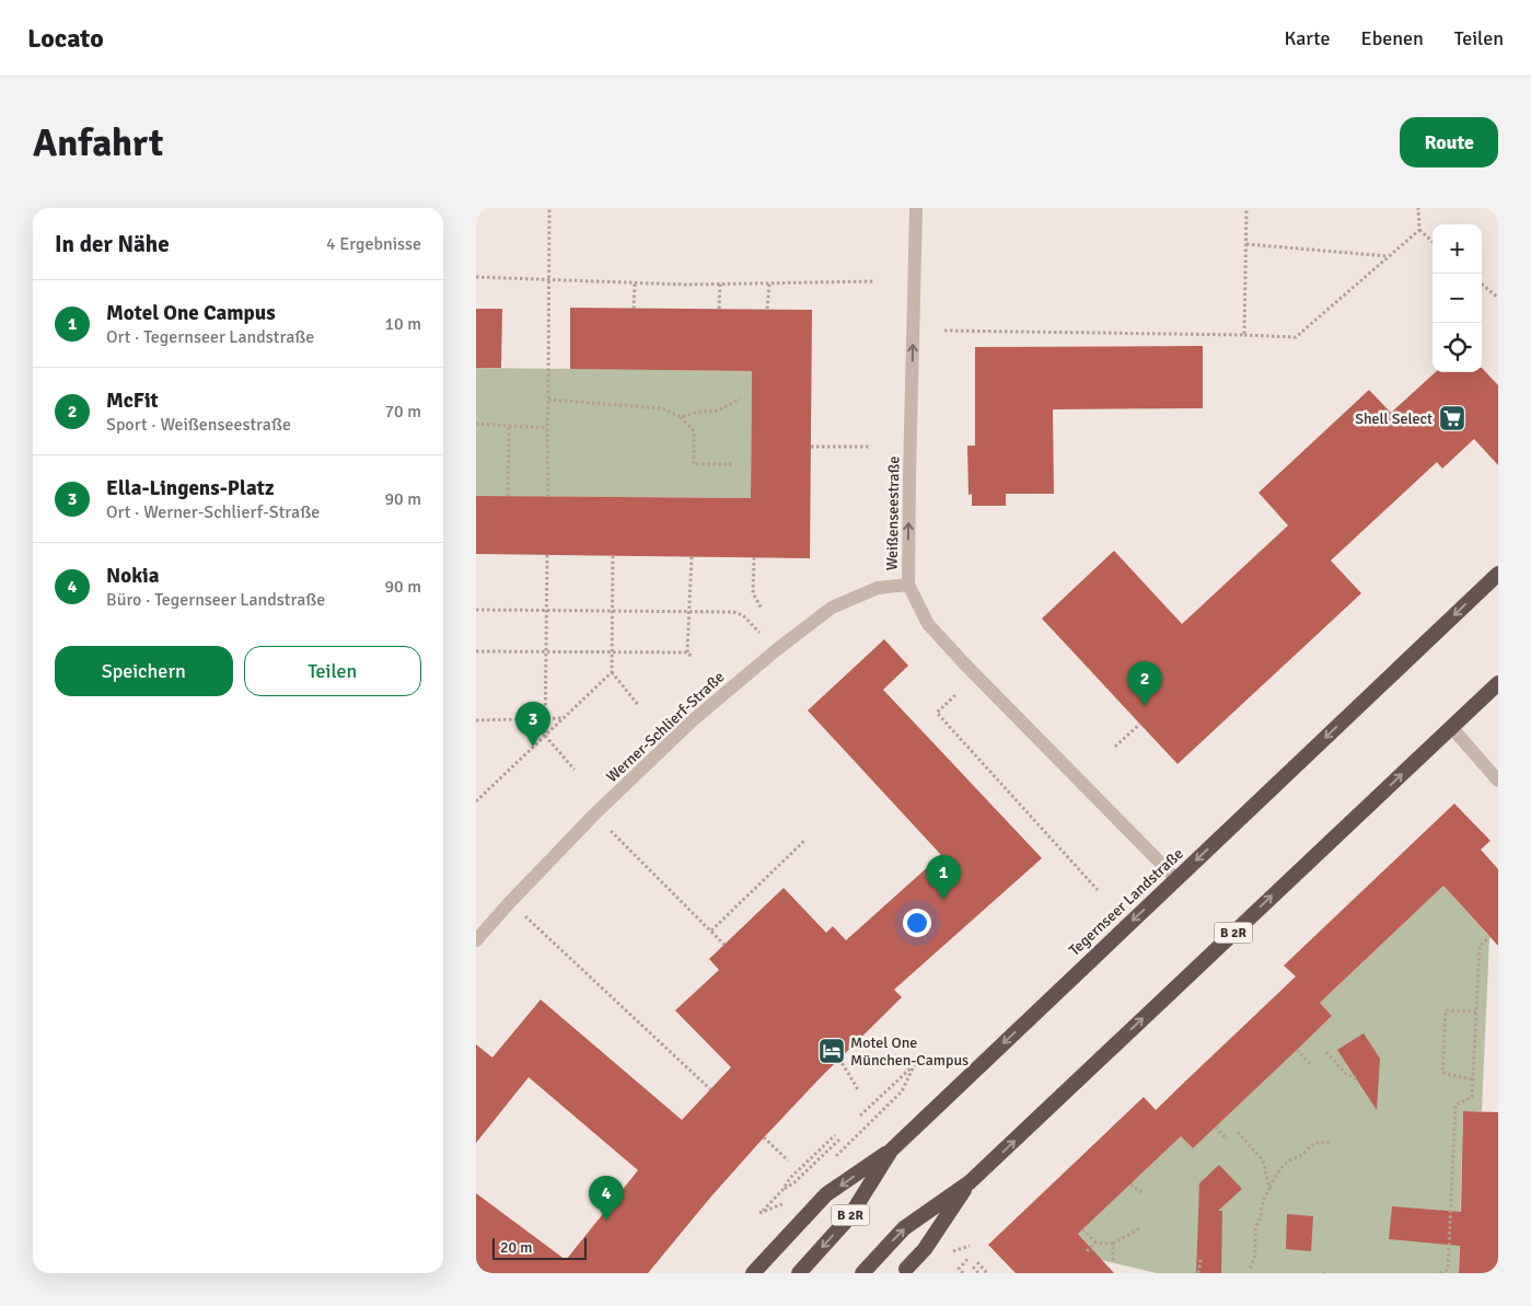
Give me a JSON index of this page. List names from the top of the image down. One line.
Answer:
{"streets":{"highway":["Tegernseer Landstraße","B 2R"],"street":["Weißenseestraße","Werner-Schlierf-Straße"]},"crossings":[["Weißenseestraße","Werner-Schlierf-Straße"],["Weißenseestraße","Tegernseer Landstraße"]],"one_way":["Weißenseestraße"],"places":{"supermarket":["Shell Select"],"hotel":["Motel One München-Campus"]},"scale_bar":"20 m","page":{"header":"Locato","nav":["Karte","Ebenen","Teilen"],"buttons":["Route",["Speichern","Teilen"]],"title":"Anfahrt","heading":["In der Nähe","4 Ergebnisse"],"map_buttons":["+","−"],"list":[{"mark":"1","name":"Motel One Campus","note":"Ort · Tegernseer Landstraße","value":"10 m"},{"mark":"2","name":"McFit","note":"Sport · Weißenseestraße","value":"70 m"},{"mark":"3","name":"Ella-Lingens-Platz","note":"Ort · Werner-Schlierf-Straße","value":"90 m"},{"mark":"4","name":"Nokia","note":"Büro · Tegernseer Landstraße","value":"90 m"}],"pins":["2","3","1","4"],"scale":"20 m"}}
